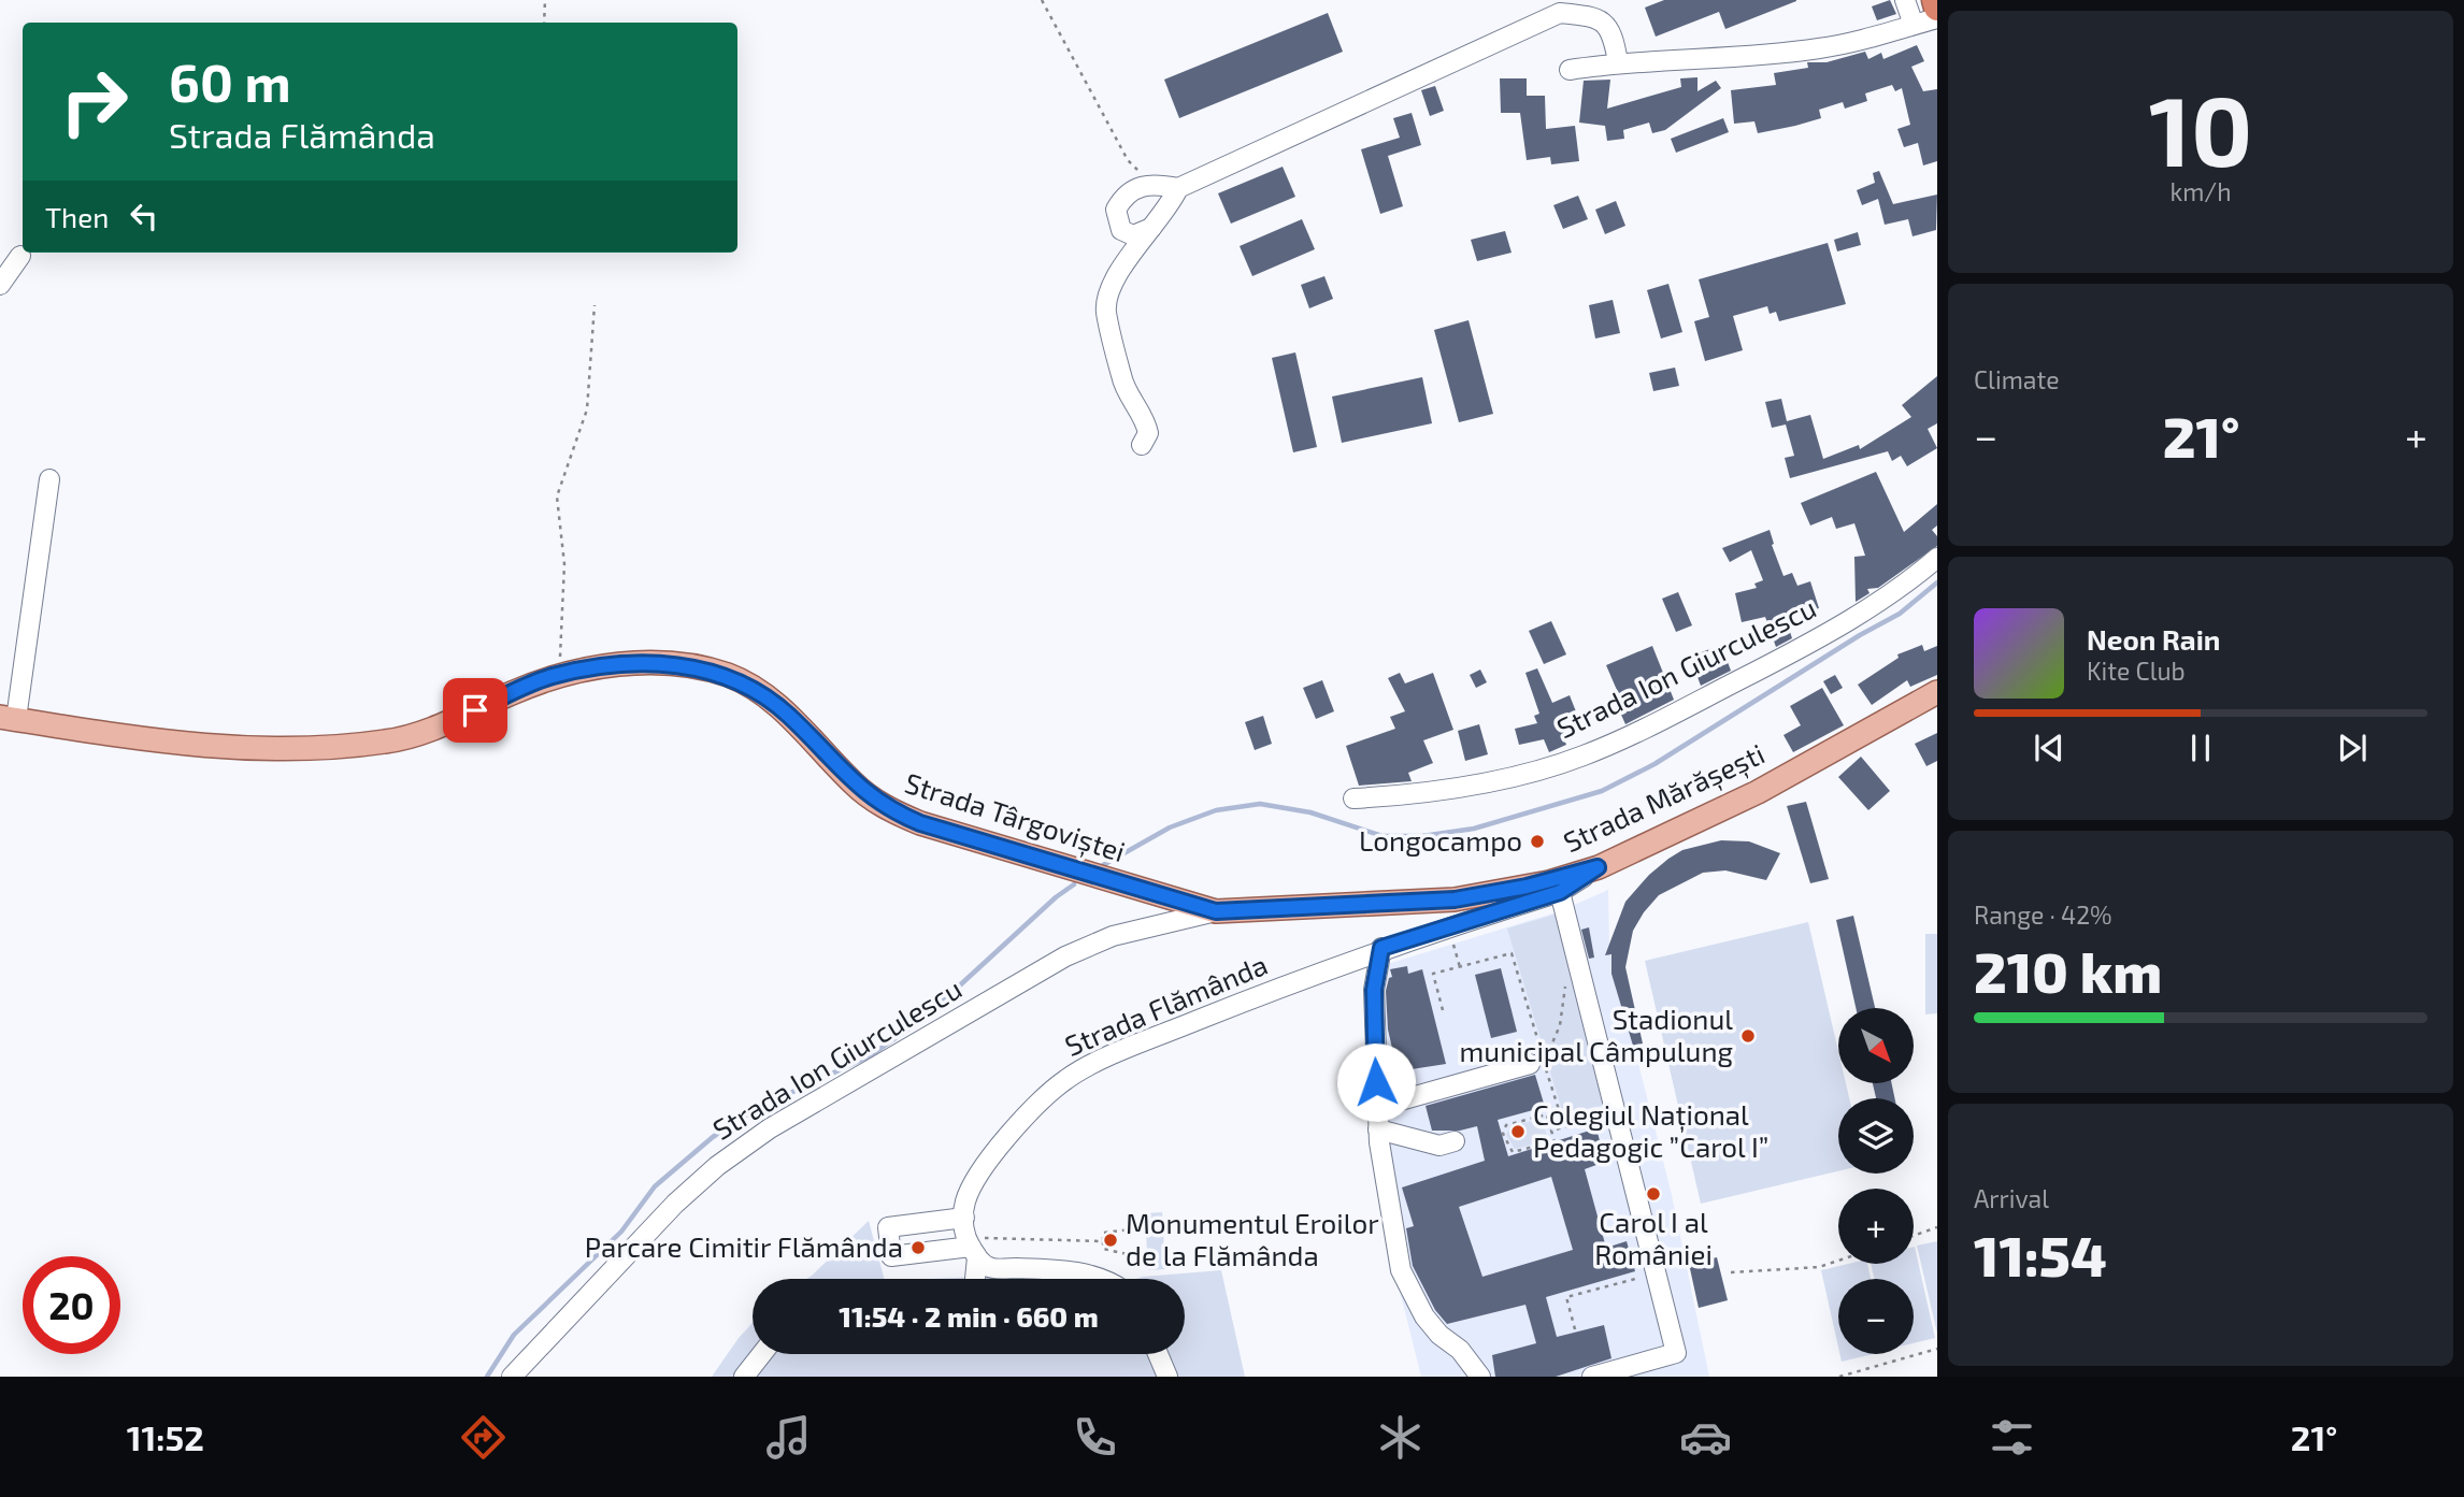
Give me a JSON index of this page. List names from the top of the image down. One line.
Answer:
{"streets":{"main road":["Strada Mărășești","Strada Târgoviștei"],"street":["Strada Ion Giurculescu","Strada Flămânda"]},"crossings":[["Strada Ion Giurculescu","Strada Mărășești"],["Strada Ion Giurculescu","Strada Târgoviștei"],["Strada Mărășești","Strada Târgoviștei"],["Strada Mărășești","Strada Flămânda"]],"places":["Longocampo","Stadionul municipal Câmpulung","Colegiul Național Pedagogic ”Carol I”","Carol I al României","Monumentul Eroilor de la Flămânda","Parcare Cimitir Flămânda"],"north":"bottom right","page":{"tile":[["10","km/h"],"Climate",["Range · 42%","210 km"],["Arrival","11:54"]],"turn":["60 m","Strada Flămânda"],"then":"Then","heat":["−","21°","+"],"song":["Neon Rain","Kite Club"],"map_buttons":["+","−"],"limit":"20","trip":"11:54 · 2 min · 660 m","tabs":["11:52","21°"]}}
